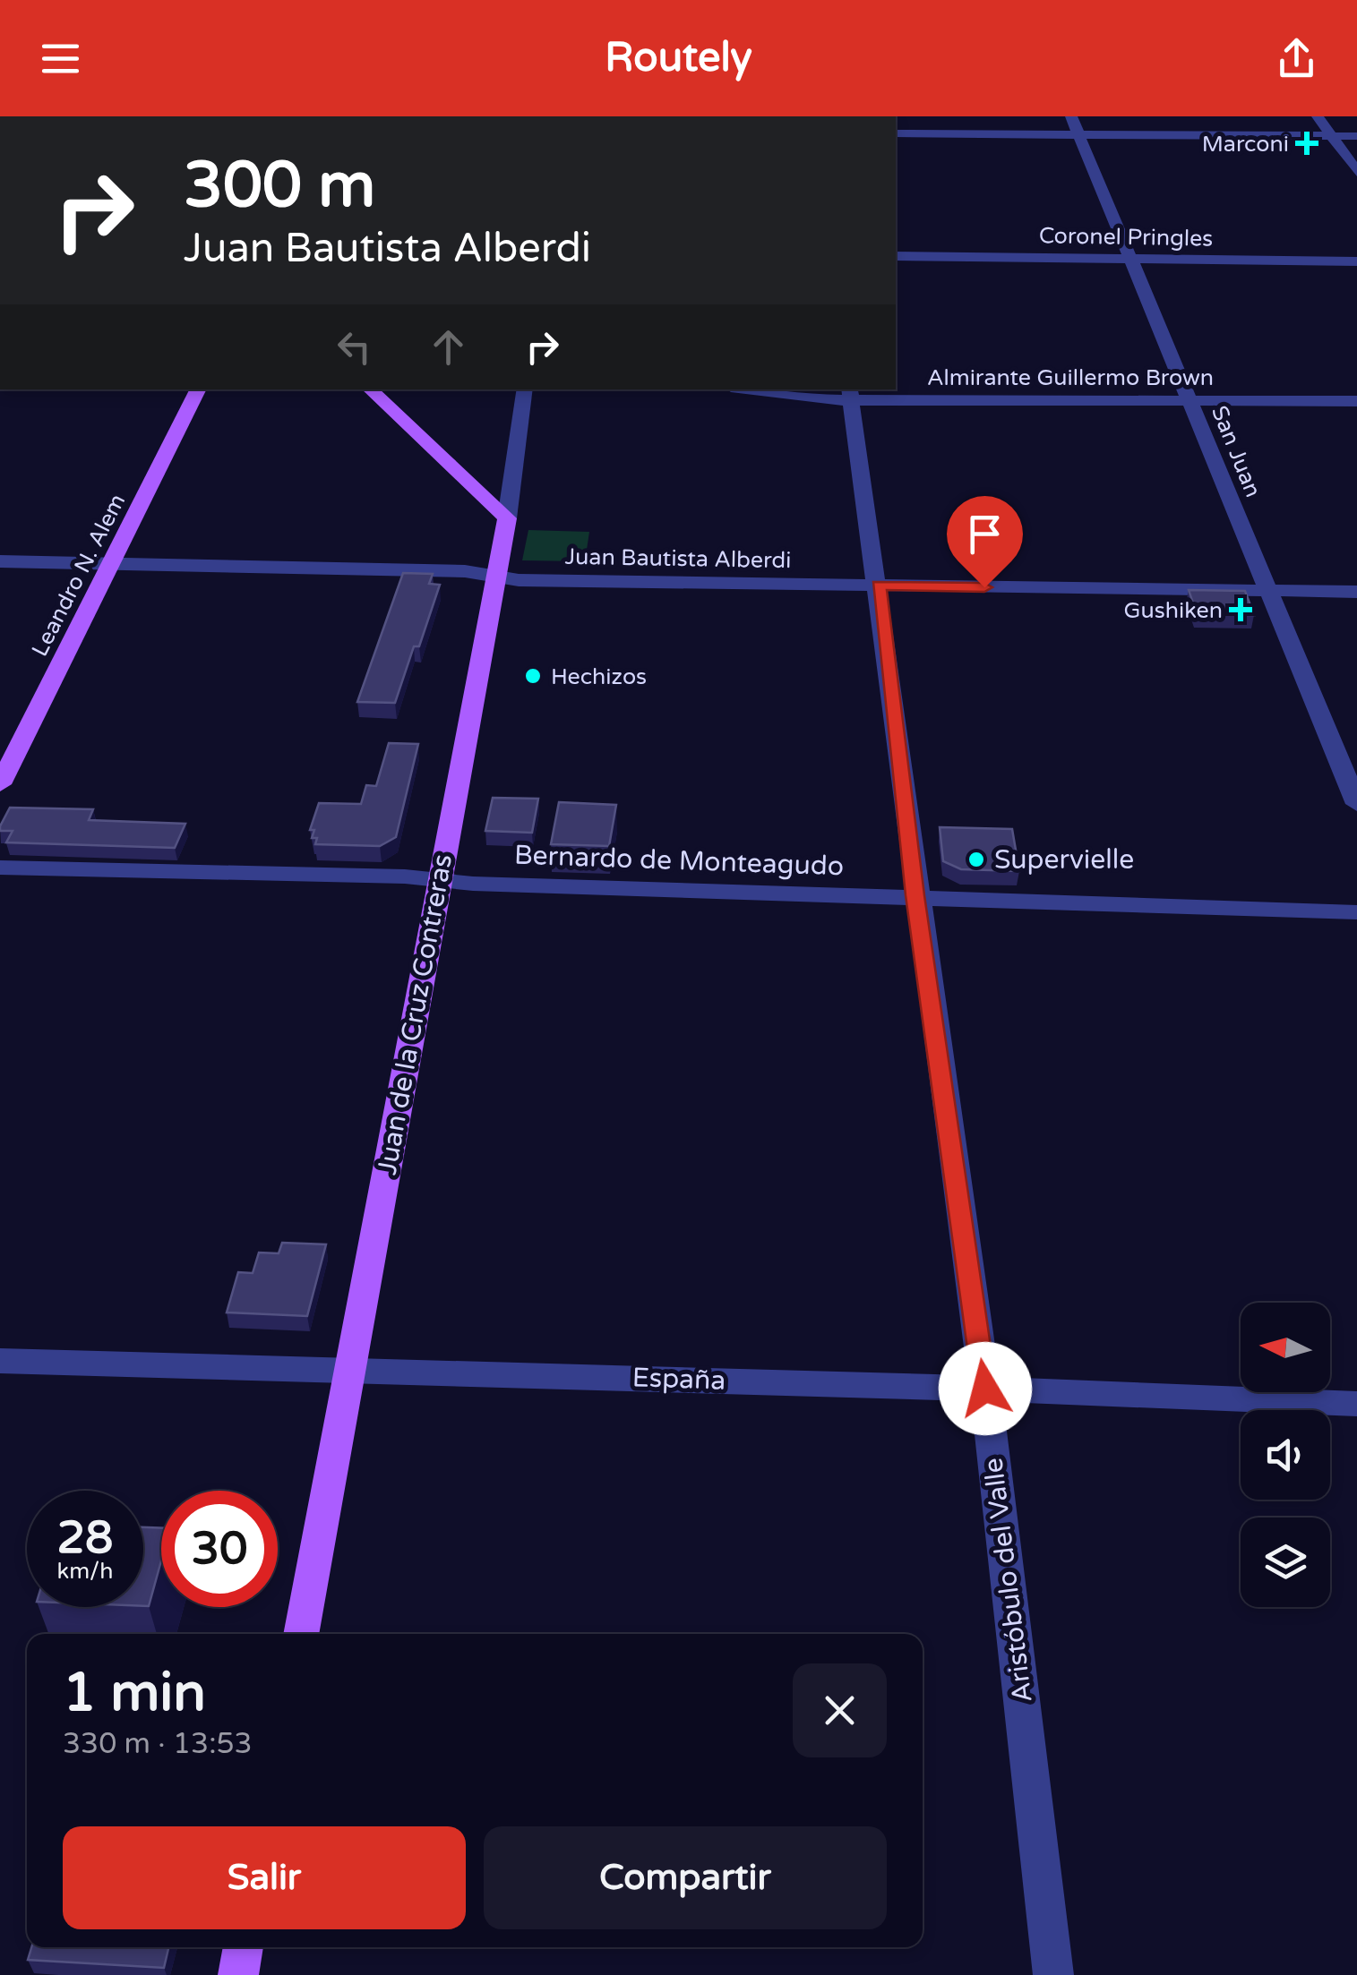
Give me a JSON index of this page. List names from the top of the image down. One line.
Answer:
{"streets":{"main road":["Leandro N. Alem","Juan de la Cruz Contreras"],"street":["Coronel Pringles","Almirante Guillermo Brown","San Juan","Juan Bautista Alberdi","Bernardo de Monteagudo","España","Aristóbulo del Valle"]},"crossings":[["Coronel Pringles","San Juan"],["Almirante Guillermo Brown","San Juan"],["Almirante Guillermo Brown","Aristóbulo del Valle"],["San Juan","Juan Bautista Alberdi"],["Juan Bautista Alberdi","Leandro N. Alem"],["Juan Bautista Alberdi","Juan de la Cruz Contreras"],["Juan Bautista Alberdi","Aristóbulo del Valle"],["Bernardo de Monteagudo","Juan de la Cruz Contreras"],["Bernardo de Monteagudo","Aristóbulo del Valle"],["Juan de la Cruz Contreras","España"],["España","Aristóbulo del Valle"]],"places":{"health":["Marconi","Gushiken"],"other":["Hechizos","Supervielle"]},"north":"left","page":{"header":"Routely","turn":["300 m","Juan Bautista Alberdi"],"speed":"28 km/h","limit":"30","heading":["1 min","330 m · 13:53"],"buttons":["Salir","Compartir"]}}
